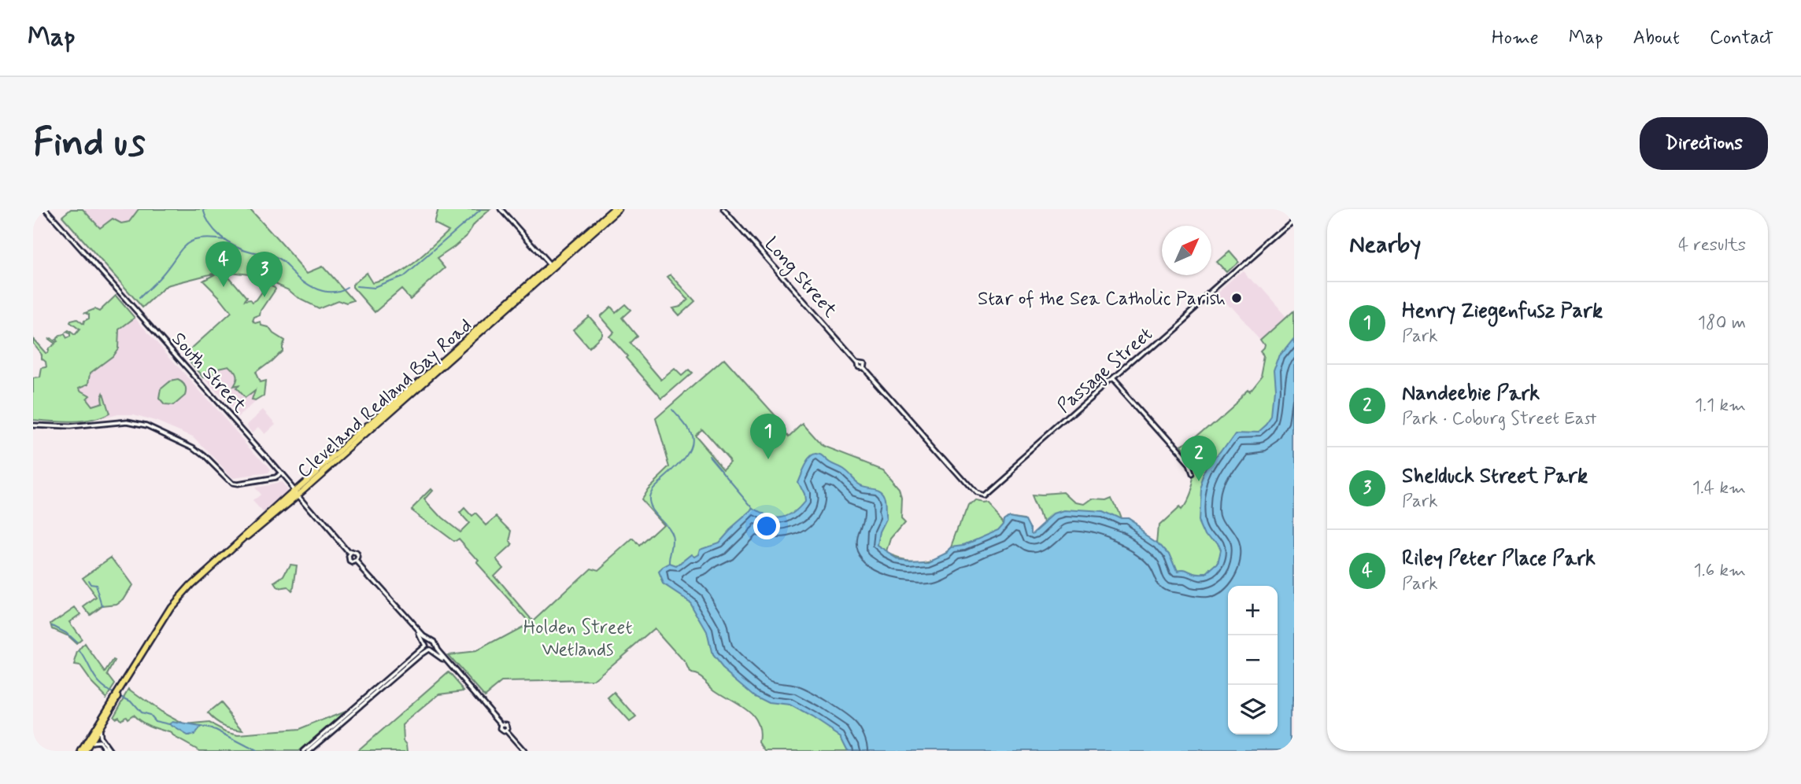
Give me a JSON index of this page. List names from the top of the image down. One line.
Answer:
{"streets":{"highway":["Cleveland Redland Bay Road"],"street":["Long Street","Passage Street","South Street"]},"crossings":[["Long Street","Passage Street"],["South Street","Cleveland Redland Bay Road"]],"parks":["Holden Street Wetlands"],"places":["Star of the Sea Catholic Parish"],"north":"top right","page":{"header":"Map","nav":["Home","Map","About","Contact"],"buttons":"Directions","title":"Find us","heading":["Nearby","4 results"],"pins":["4","3","1","2"],"list":[{"mark":"1","name":"Henry Ziegenfusz Park","note":"Park","value":"180 m"},{"mark":"2","name":"Nandeebie Park","note":"Park · Coburg Street East","value":"1.1 km"},{"mark":"3","name":"Shelduck Street Park","note":"Park","value":"1.4 km"},{"mark":"4","name":"Riley Peter Place Park","note":"Park","value":"1.6 km"}],"map_buttons":["+","−"]}}
